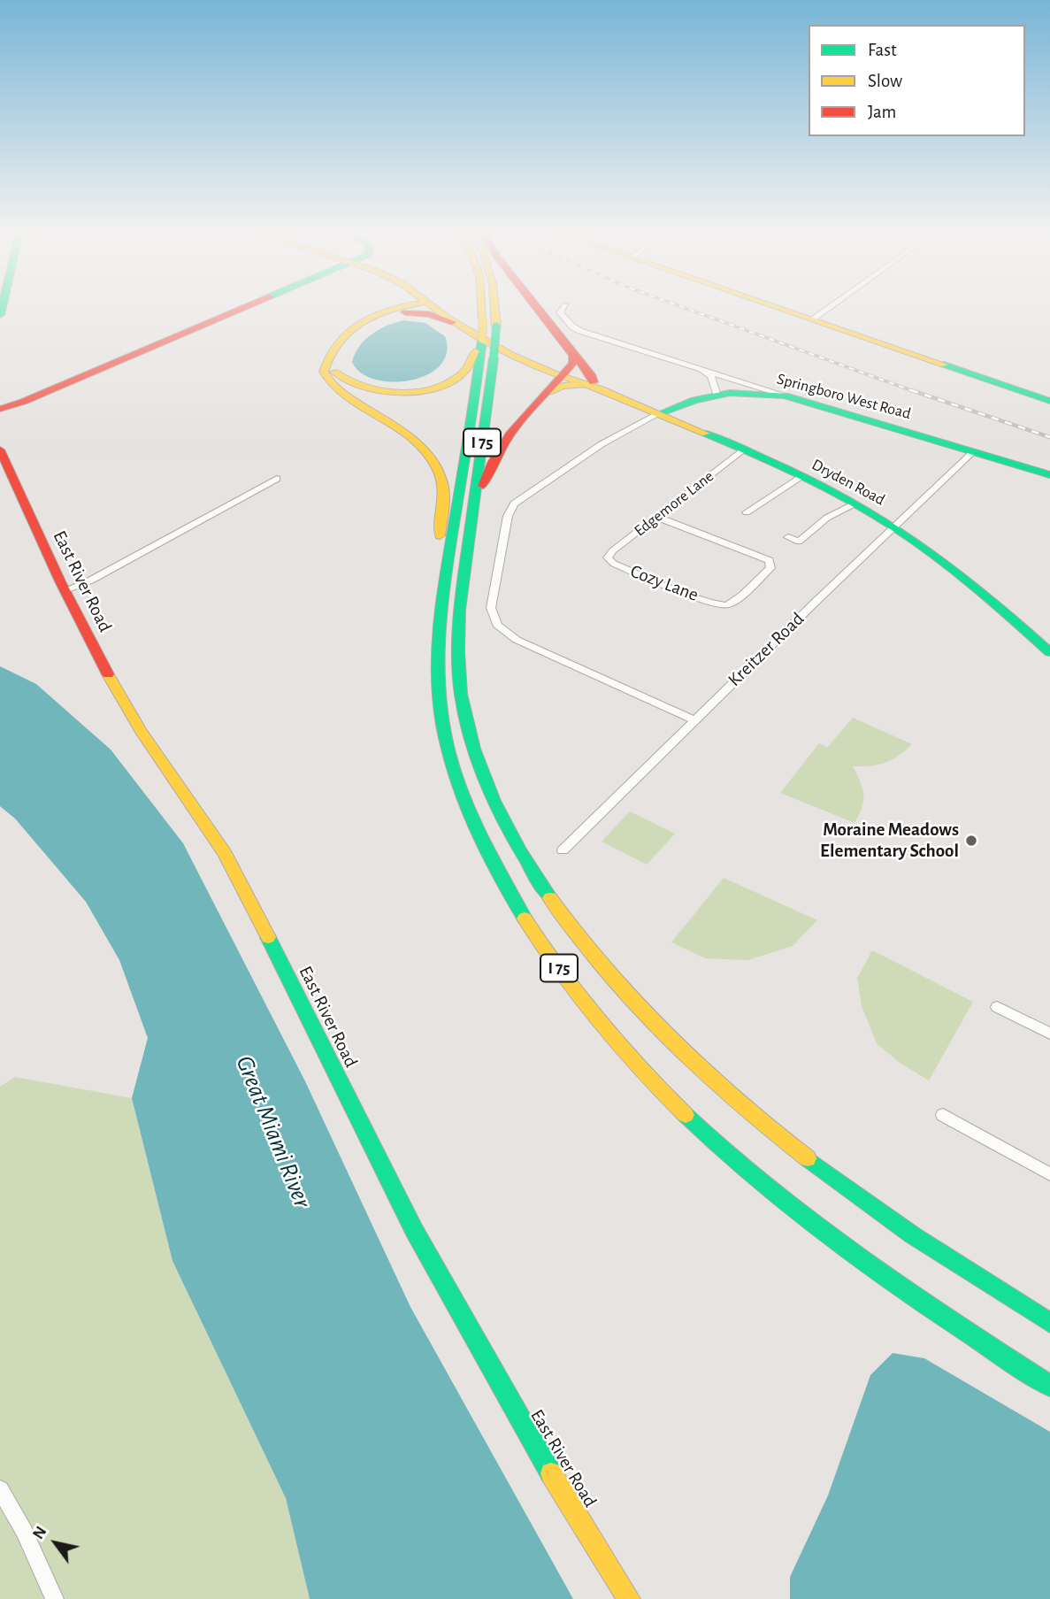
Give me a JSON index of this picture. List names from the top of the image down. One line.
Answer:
{"streets":{"main road":["Springboro West Road","I 75","Dryden Road","East River Road"],"street":["Edgemore Lane","Cozy Lane","Kreitzer Road"]},"crossings":[["Springboro West Road","Dryden Road"],["Springboro West Road","Kreitzer Road"],["Dryden Road","Edgemore Lane"],["Dryden Road","Kreitzer Road"],["Edgemore Lane","Cozy Lane"]],"water":["Great Miami River"],"places":["Moraine Meadows Elementary School"],"legend":["Fast","Slow","Jam"],"north":"top left"}
